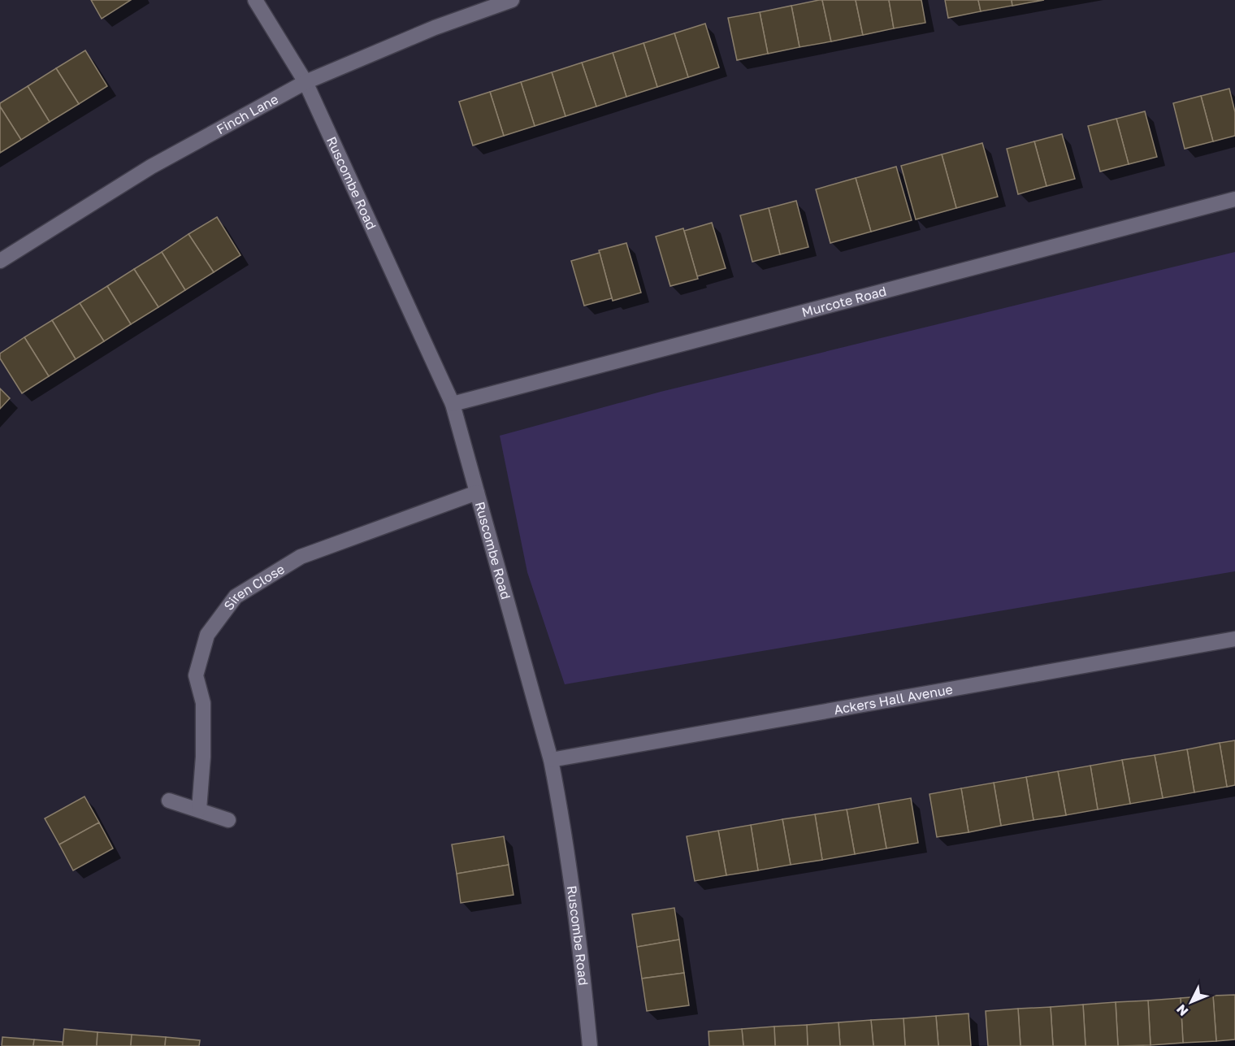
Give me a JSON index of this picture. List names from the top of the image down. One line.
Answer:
{"streets":{"street":["Finch Lane","Ruscombe Road","Murcote Road","Siren Close","Ackers Hall Avenue"]},"crossings":[["Finch Lane","Ruscombe Road"],["Ruscombe Road","Murcote Road"],["Ruscombe Road","Siren Close"],["Ruscombe Road","Ackers Hall Avenue"]],"north":"bottom left"}
